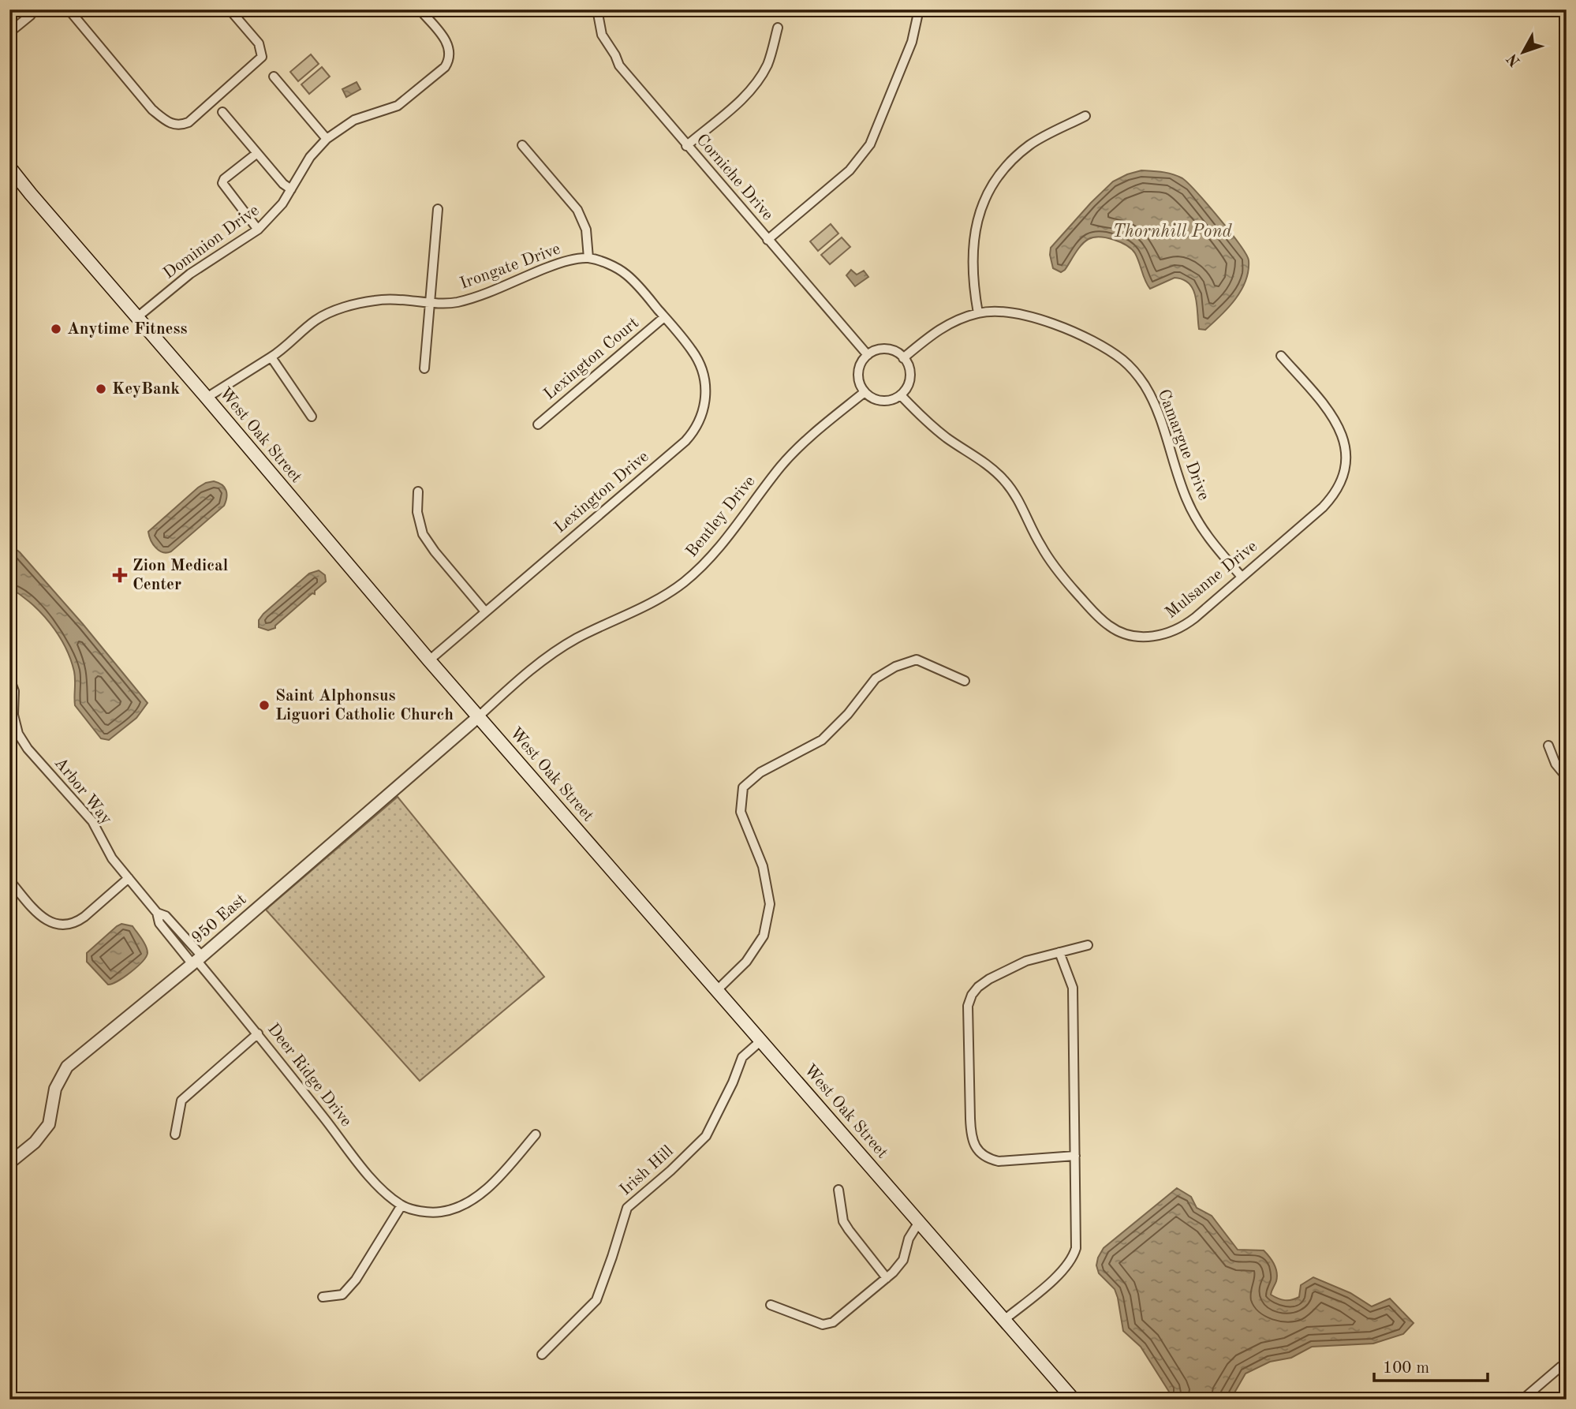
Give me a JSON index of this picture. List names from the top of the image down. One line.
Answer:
{"streets":{"main road":["West Oak Street"],"street":["Corniche Drive","Dominion Drive","Irongate Drive","Lexington Court","Camargue Drive","Lexington Drive","Bentley Drive","Mulsanne Drive","Arbor Way","950 East","Deer Ridge Drive","Irish Hill"]},"crossings":[["Corniche Drive","Camargue Drive"],["Corniche Drive","Bentley Drive"],["Corniche Drive","Mulsanne Drive"],["Dominion Drive","West Oak Street"],["Irongate Drive","West Oak Street"],["Lexington Court","Lexington Drive"],["West Oak Street","Lexington Drive"],["West Oak Street","Bentley Drive"],["West Oak Street","950 East"],["West Oak Street","Irish Hill"],["Camargue Drive","Bentley Drive"],["Camargue Drive","Mulsanne Drive"],["Bentley Drive","Mulsanne Drive"],["Bentley Drive","950 East"],["Arbor Way","950 East"],["Arbor Way","Deer Ridge Drive"],["950 East","Deer Ridge Drive"]],"water":["Thornhill Pond"],"places":{"other":["Anytime Fitness","KeyBank","Saint Alphonsus Liguori Catholic Church"],"health":["Zion Medical Center"]},"scale_bar":"100 m","north":"bottom left"}
